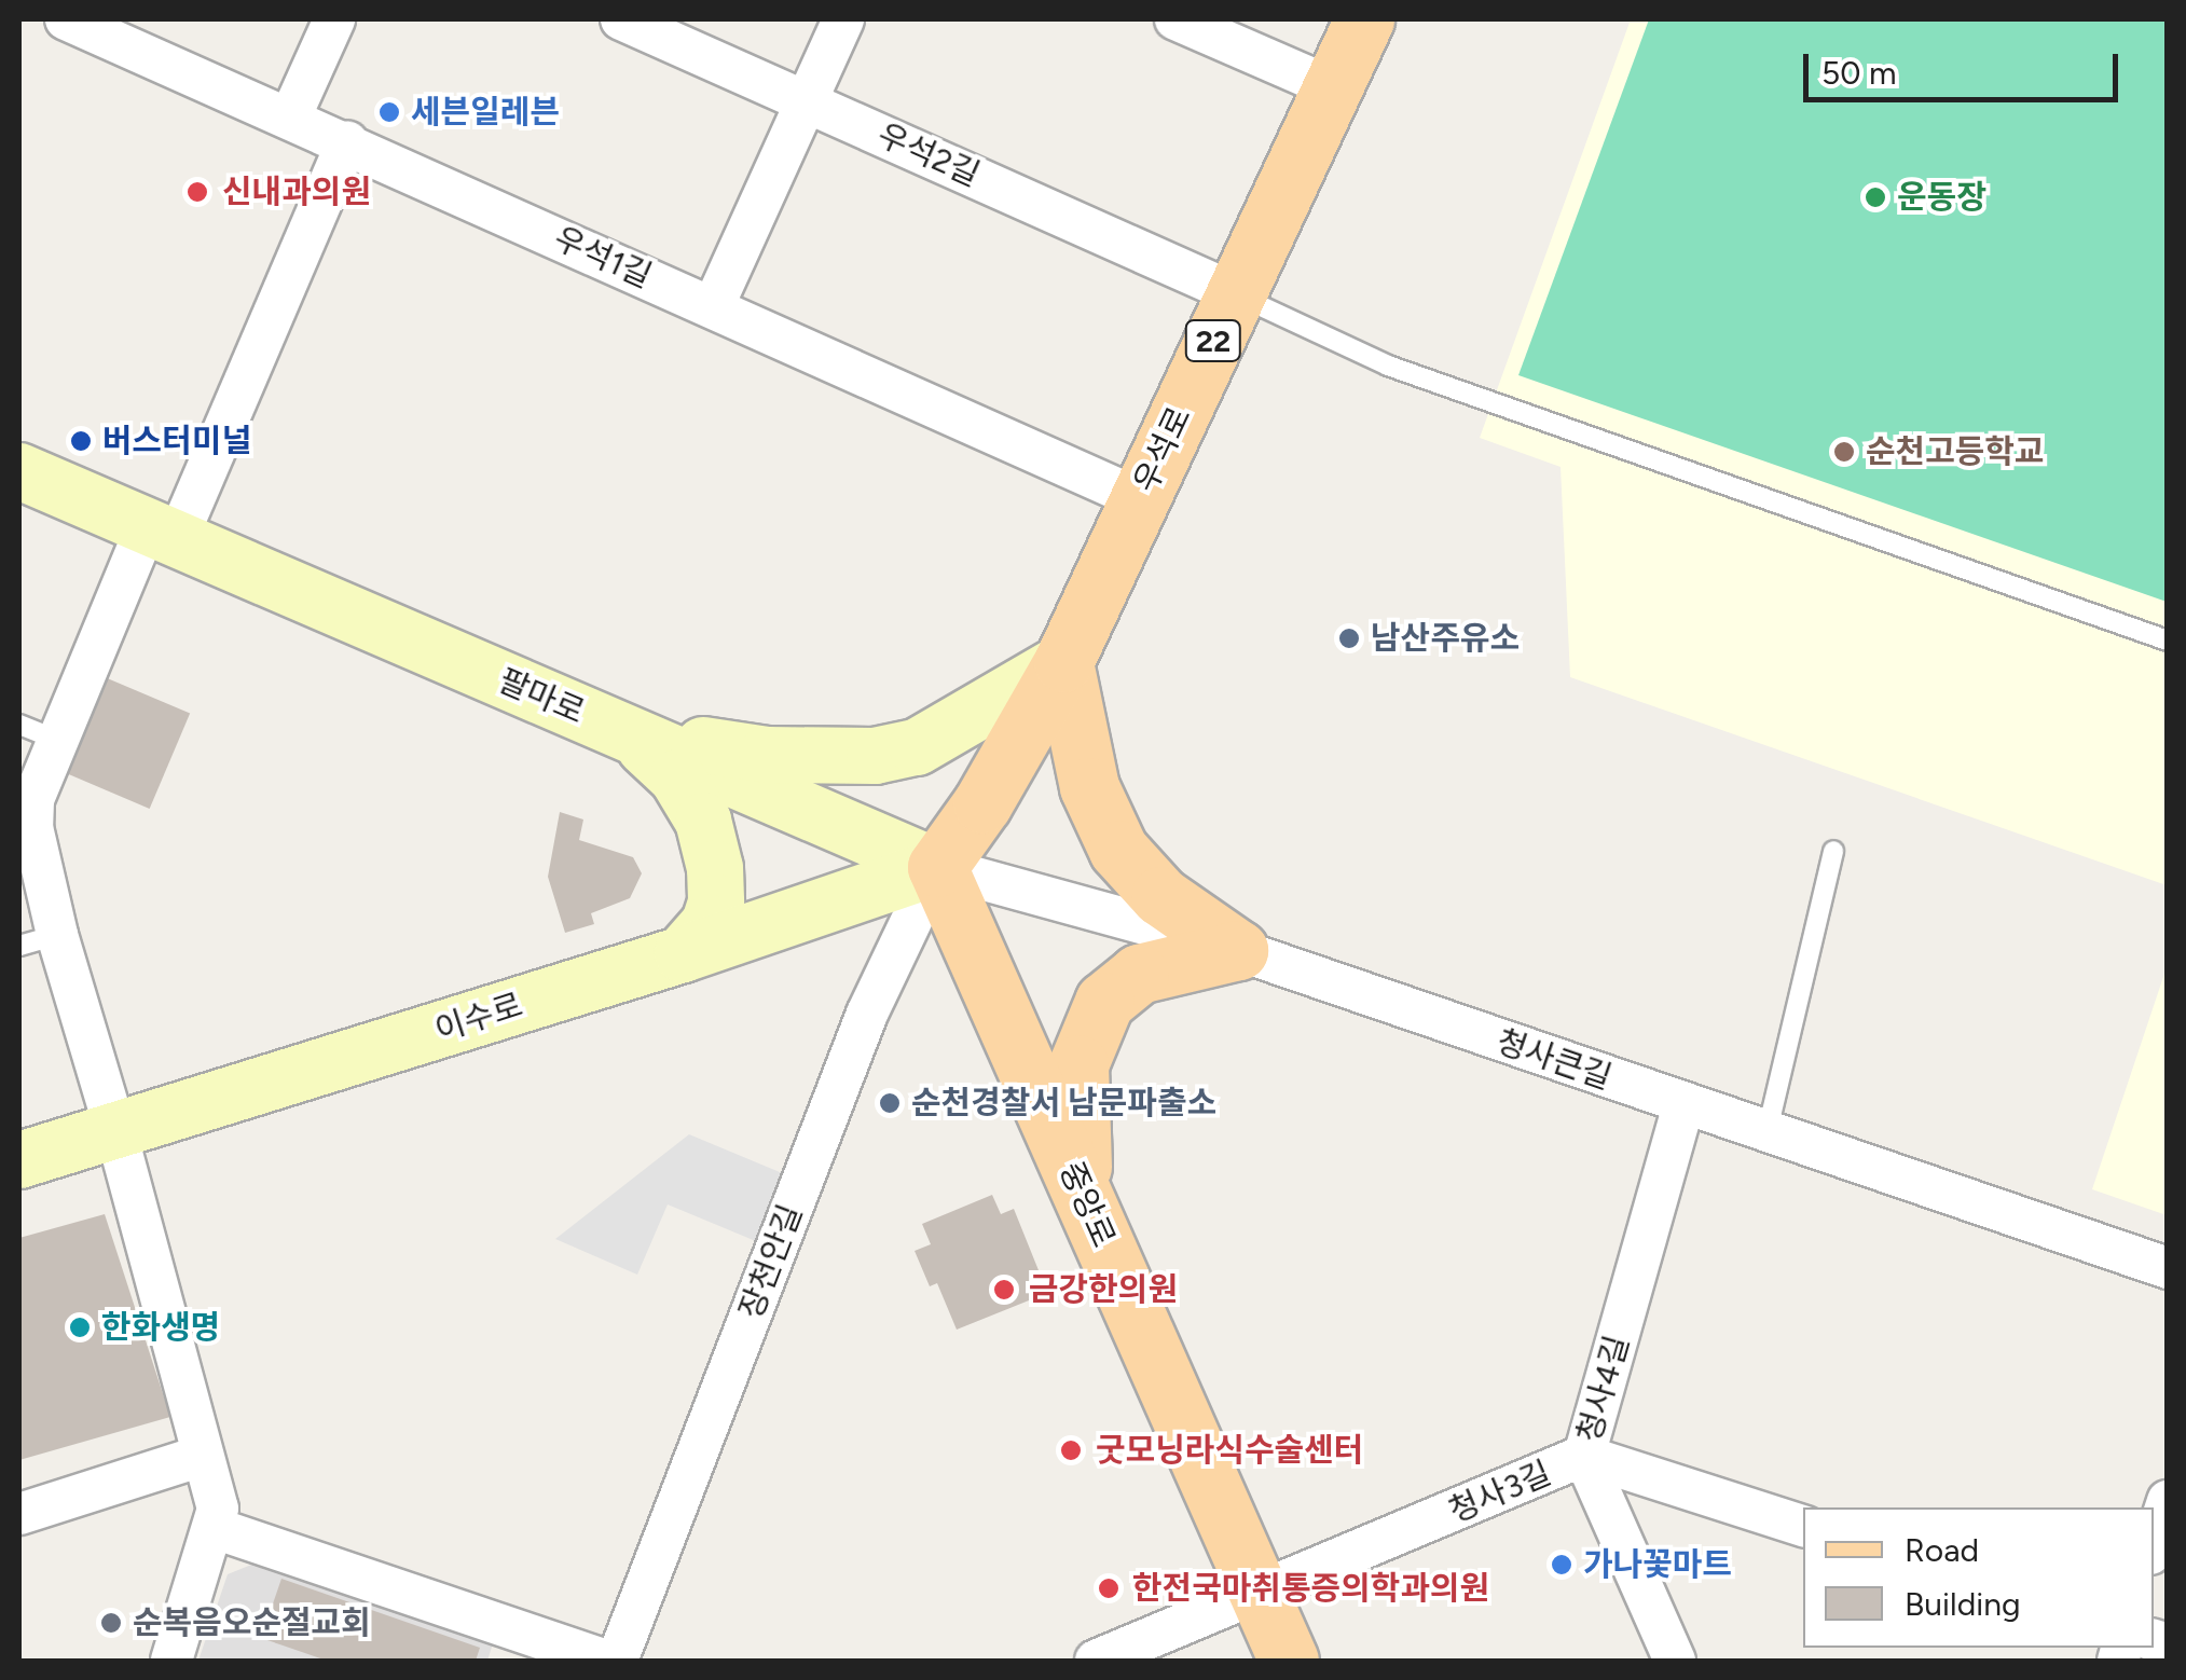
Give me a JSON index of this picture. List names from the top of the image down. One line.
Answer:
{"streets":{"main road":["22","우석로","팔마로","이수로","중앙로"],"street":["우석2길","우석1길","청사큰길","장천안길","청사4길","청사3길"]},"crossings":[["우석2길","우석로"],["우석1길","우석로"],["우석로","팔마로"],["우석로","이수로"],["우석로","청사큰길"],["우석로","중앙로"],["우석로","장천안길"],["팔마로","이수로"],["팔마로","청사큰길"],["팔마로","중앙로"],["팔마로","장천안길"],["이수로","청사큰길"],["이수로","중앙로"],["이수로","장천안길"],["청사큰길","중앙로"],["청사큰길","장천안길"],["청사큰길","청사4길"],["중앙로","장천안길"],["중앙로","청사3길"],["청사4길","청사3길"]],"places":["세븐일레븐","신내과의원","운동장","버스터미널","순천고등학교","남산주유소","순천경찰서 남문파출소","금강한의원","한화생명","굿모닝라식수술센터","가나꽃마트","한전국마취통증의학과의원","순복음오순절교회"],"legend":["Road","Building"],"scale_bar":"50 m"}
